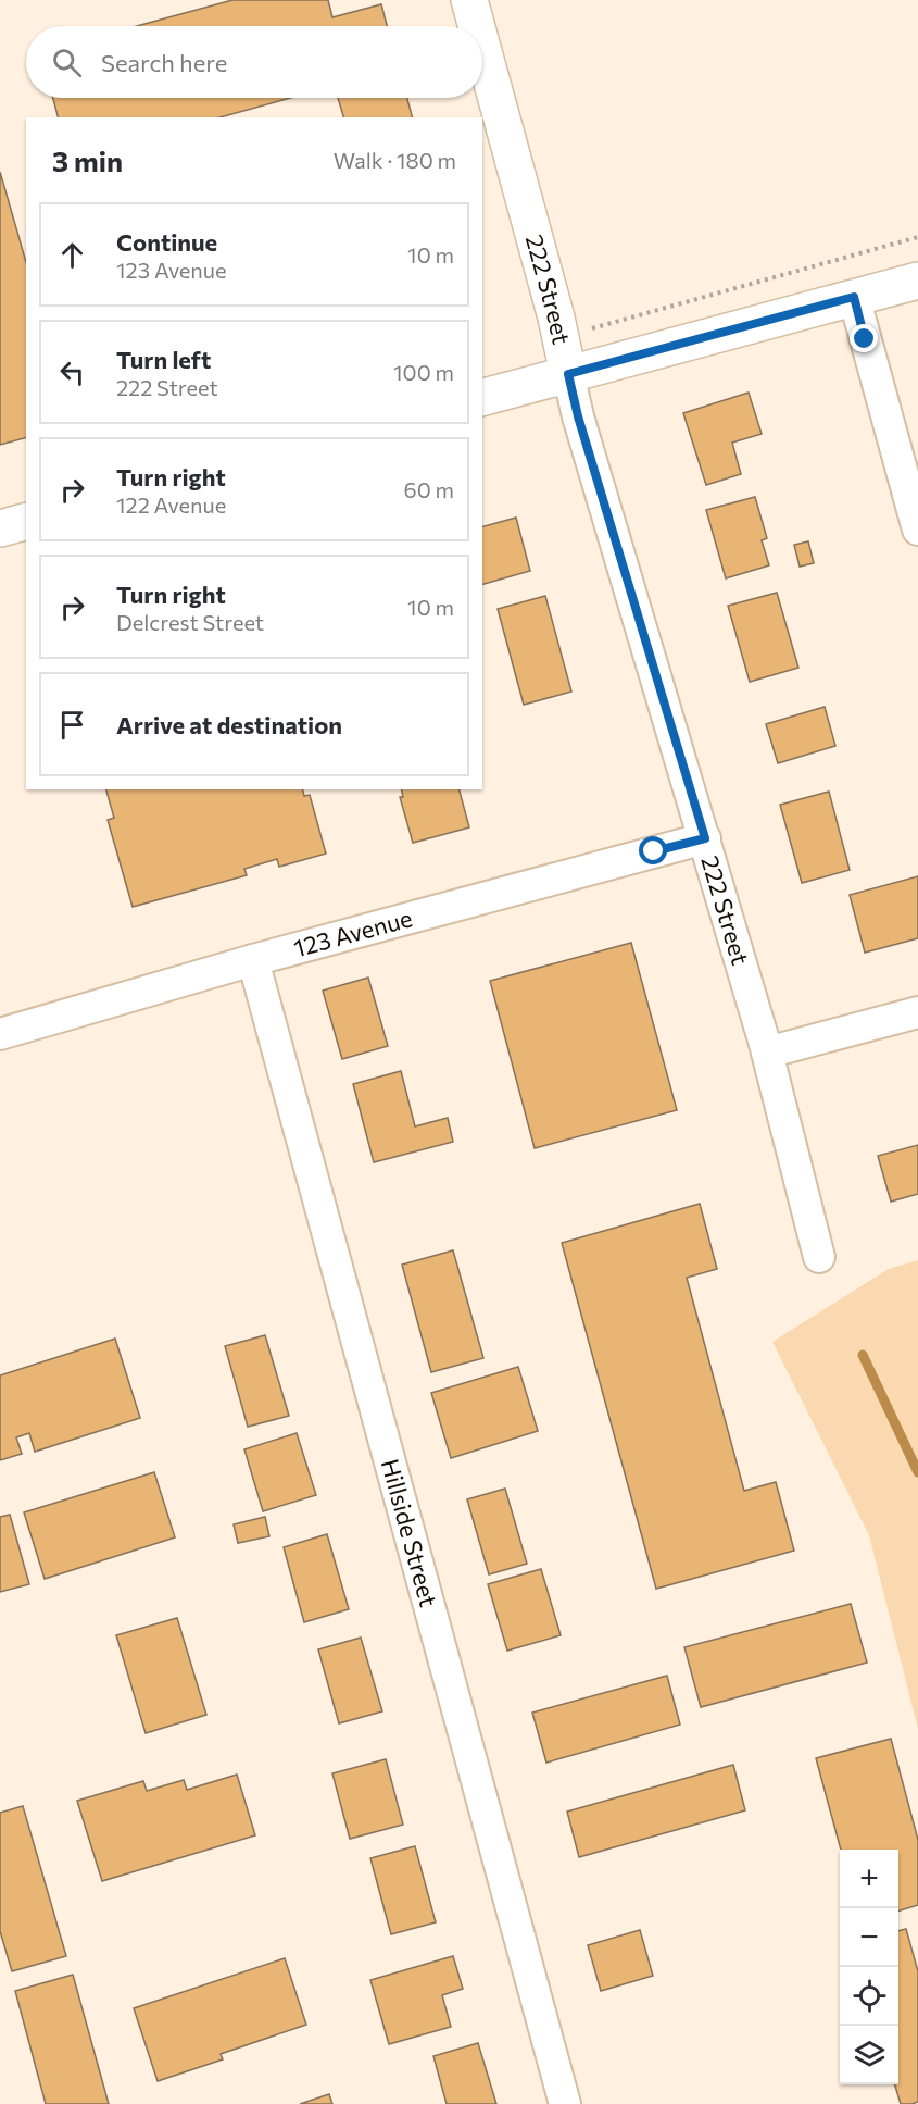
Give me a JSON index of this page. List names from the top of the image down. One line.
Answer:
{"streets":{"street":["222 Street","123 Avenue","Hillside Street"]},"crossings":[["222 Street","123 Avenue"],["123 Avenue","Hillside Street"]],"page":{"search":"Search here","heading":["3 min","Walk · 180 m"],"list":[["Continue","123 Avenue","10 m"],["Turn left","222 Street","100 m"],["Turn right","122 Avenue","60 m"],["Turn right","Delcrest Street","10 m"],"Arrive at destination"],"map_buttons":["+","−"]}}
